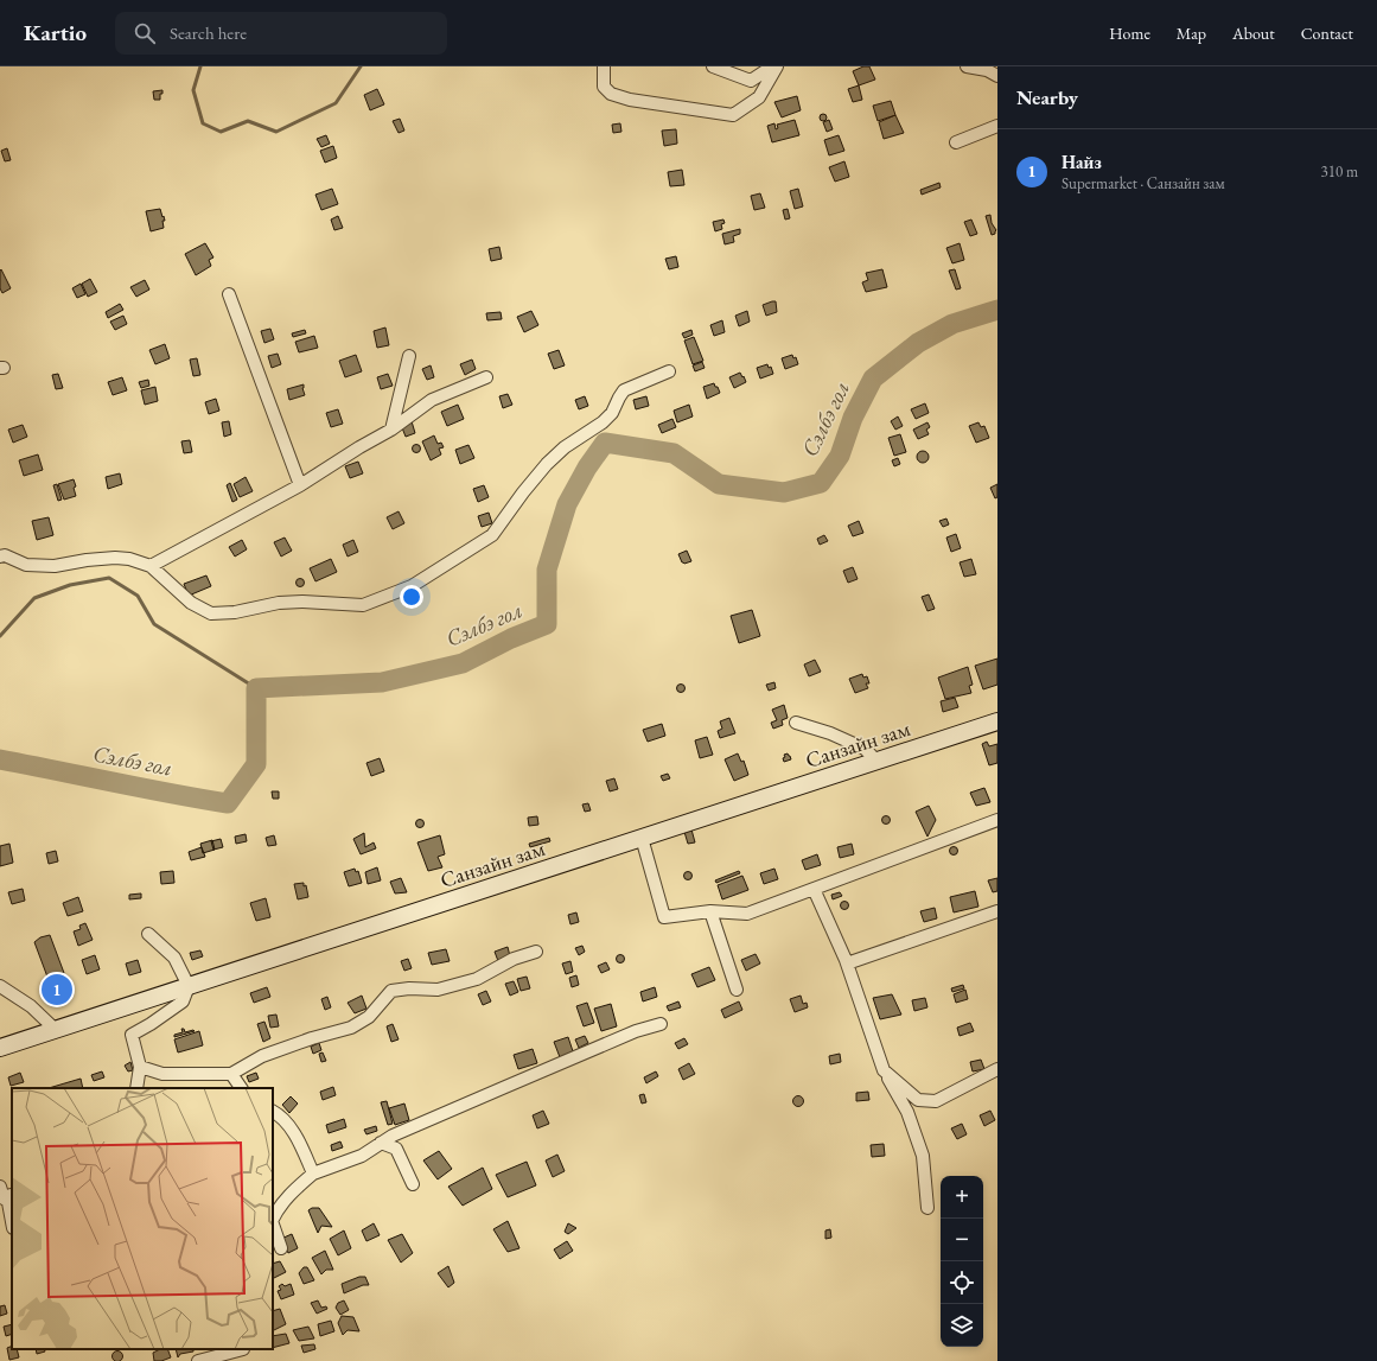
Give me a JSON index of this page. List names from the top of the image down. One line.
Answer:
{"streets":{"main road":["Санзайн зам"]},"water":["Сэлбэ гол"],"page":{"header":"Kartio","search":"Search here","nav":["Home","Map","About","Contact"],"heading":"Nearby","list":[{"mark":"1","name":"Найз","note":"Supermarket · Санзайн зам","value":"310 m"}],"pins":"1","map_buttons":["+","−"]}}
